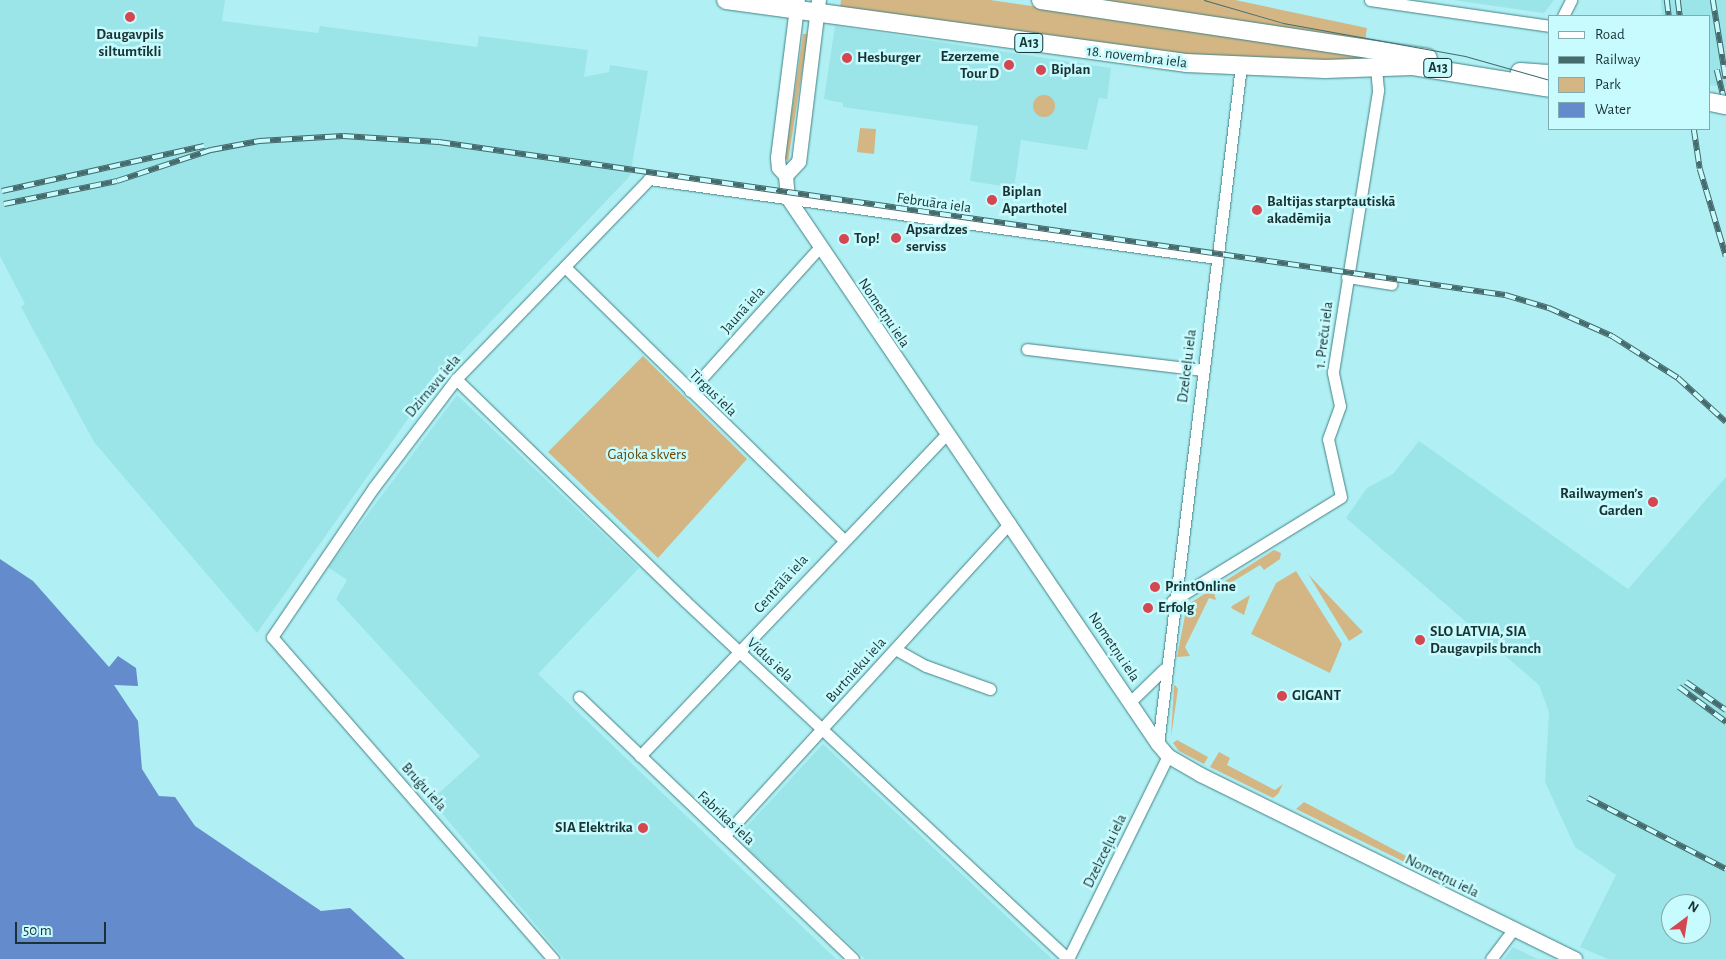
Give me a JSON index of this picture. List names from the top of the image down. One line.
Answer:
{"streets":{"main road":["A13","18. novembra iela"],"street":["Februāra iela","Jaunā iela","Nometņu iela","1. Preču iela","Dzelceļu iela","Dzirnavu iela","Tirgus iela","Centrālā iela","Vidus iela","Burtnieku iela","Bruģu iela","Fabrikas iela","Dzelzceļu iela"]},"crossings":[["18. novembra iela","Nometņu iela"],["18. novembra iela","1. Preču iela"],["18. novembra iela","Dzelceļu iela"],["Februāra iela","Nometņu iela"],["Februāra iela","Dzelceļu iela"],["Februāra iela","Dzirnavu iela"],["Jaunā iela","Nometņu iela"],["Jaunā iela","Tirgus iela"],["Nometņu iela","Dzelceļu iela"],["Nometņu iela","Centrālā iela"],["Nometņu iela","Burtnieku iela"],["Nometņu iela","Dzelzceļu iela"],["1. Preču iela","Dzelceļu iela"],["Dzirnavu iela","Tirgus iela"],["Dzirnavu iela","Vidus iela"],["Dzirnavu iela","Bruģu iela"],["Tirgus iela","Centrālā iela"],["Centrālā iela","Vidus iela"],["Centrālā iela","Fabrikas iela"],["Vidus iela","Burtnieku iela"],["Vidus iela","Dzelzceļu iela"],["Burtnieku iela","Fabrikas iela"]],"parks":["Gajoka skvērs"],"places":["Daugavpils siltumtīkli","Hesburger","Ezerzeme Tour D","Biplan","Biplan Aparthotel","Baltijas starptautiskā akadēmija","Apsardzes serviss","Top!","Railwaymen’s Garden","PrintOnline","Erfolg","SLO LATVIA, SIA Daugavpils branch","GIGANT","SIA Elektrika"],"legend":["Road","Railway","Park","Water"],"scale_bar":"50 m","north":"top right"}
